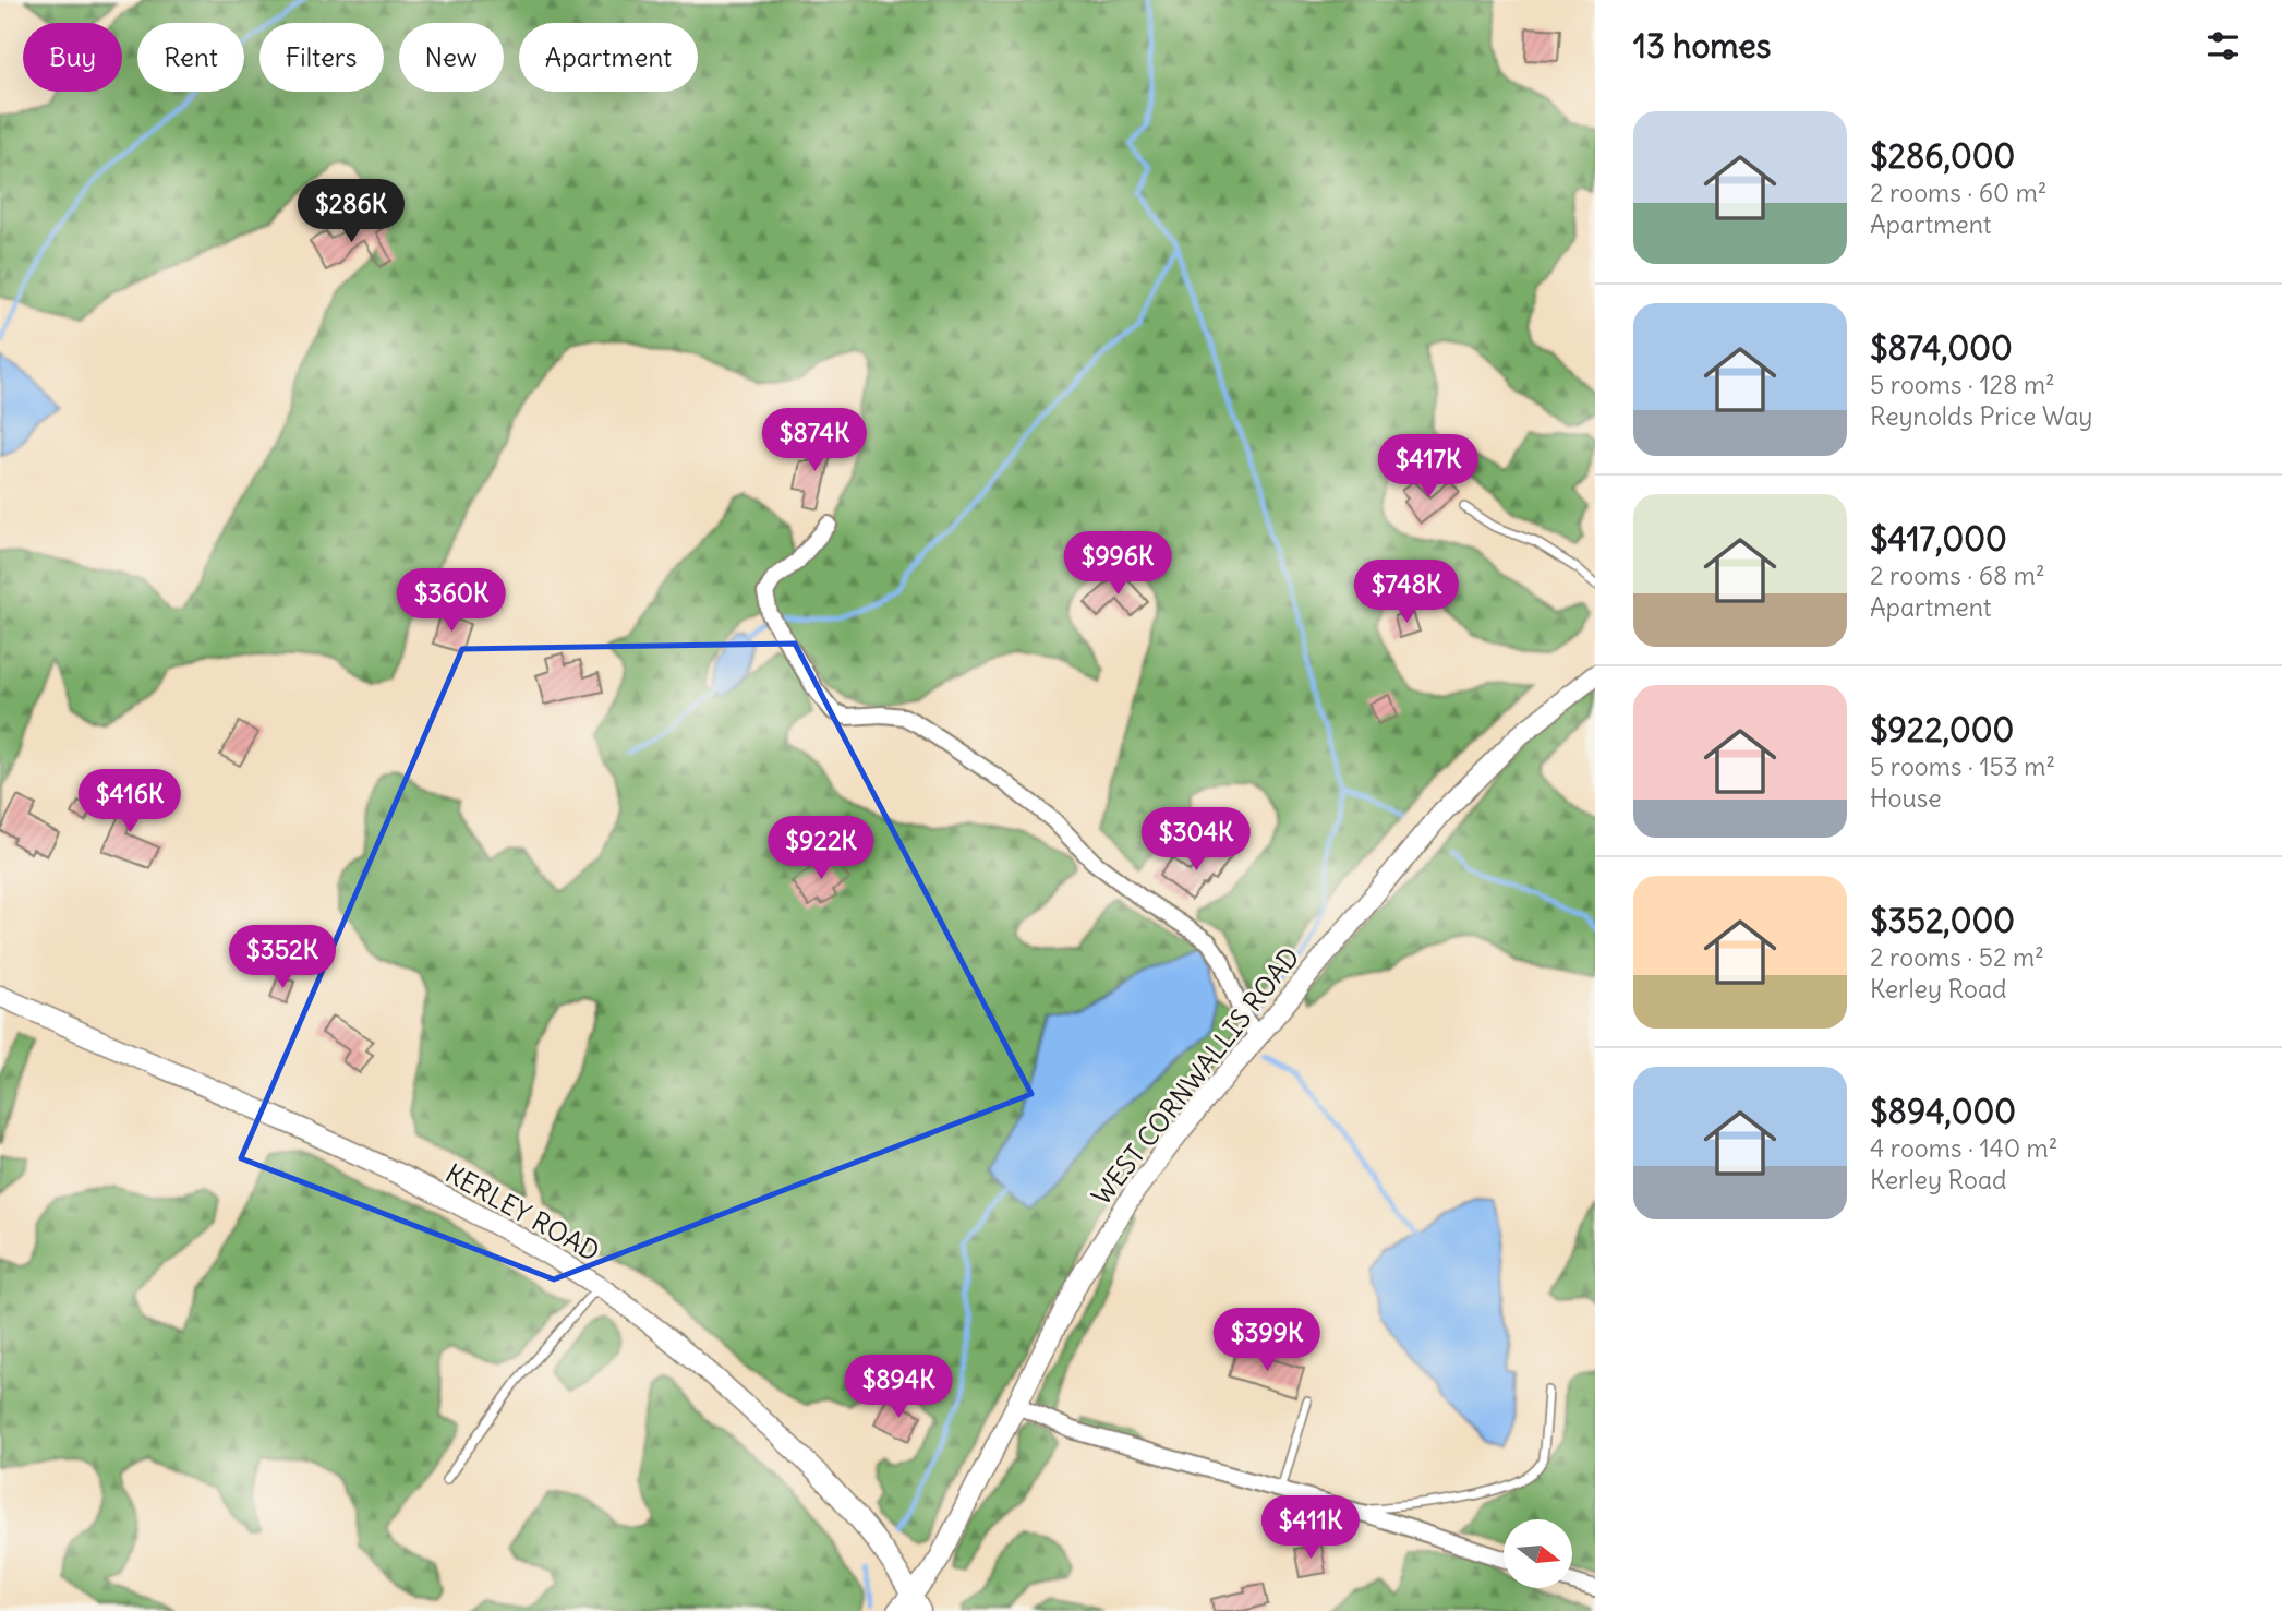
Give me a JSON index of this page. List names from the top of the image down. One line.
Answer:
{"streets":{"street":["WEST CORNWALLIS ROAD","KERLEY ROAD"]},"crossings":[["WEST CORNWALLIS ROAD","KERLEY ROAD"]],"north":"right","page":{"heading":"13 homes","chip":["Buy","Rent","Filters","New","Apartment"],"list":[{"name":"$286,000","note":"2 rooms · 60 m² · Apartment"},{"name":"$874,000","note":"5 rooms · 128 m² · Reynolds Price Way"},{"name":"$417,000","note":"2 rooms · 68 m² · Apartment"},{"name":"$922,000","note":"5 rooms · 153 m² · House"},{"name":"$352,000","note":"2 rooms · 52 m² · Kerley Road"},{"name":"$894,000","note":"4 rooms · 140 m² · Kerley Road"}],"price":["$286K","$874K","$417K","$996K","$748K","$360K","$416K","$304K","$922K","$352K","$399K","$894K","$411K"]}}
